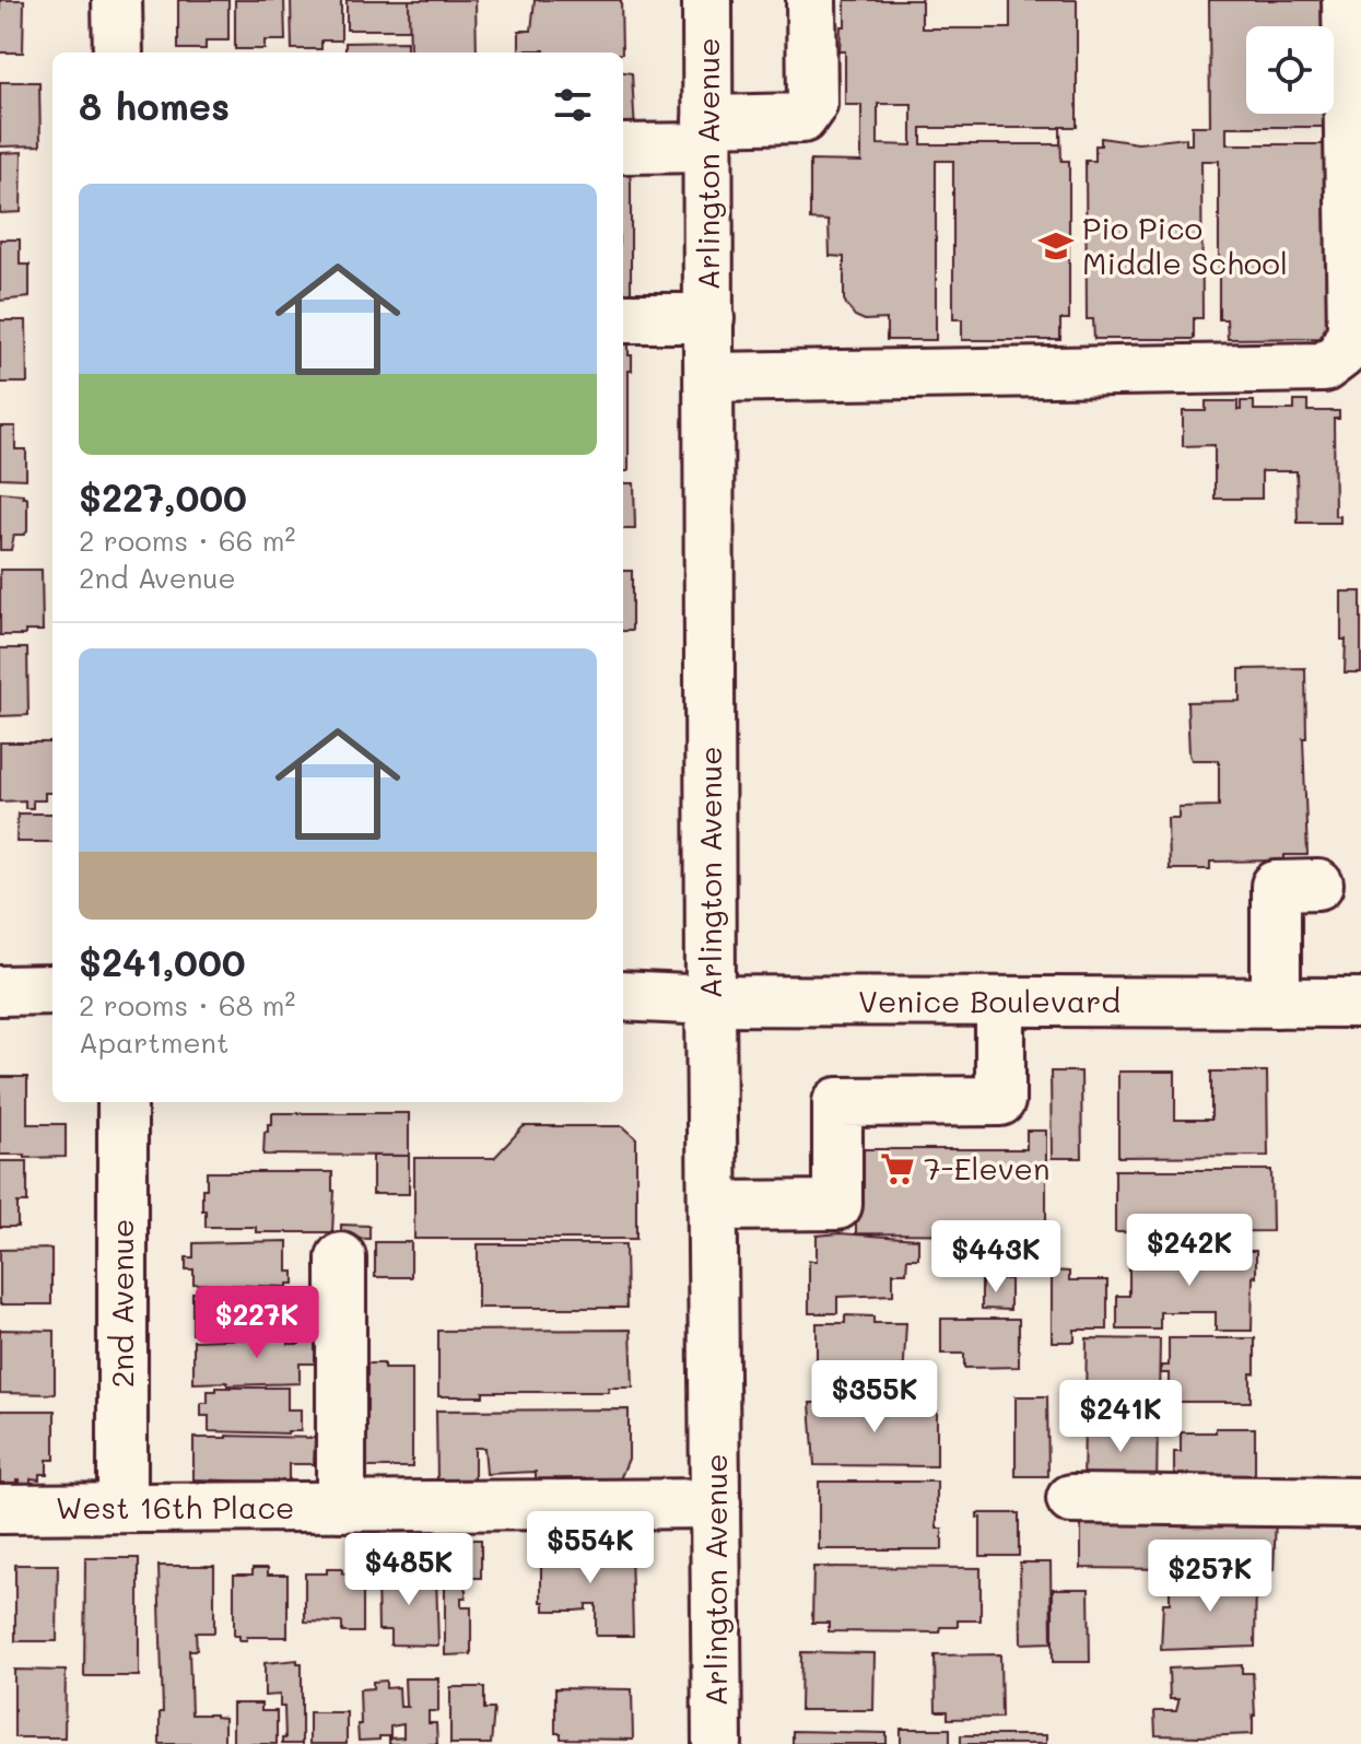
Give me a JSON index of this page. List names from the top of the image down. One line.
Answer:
{"streets":{"main road":["Arlington Avenue","Venice Boulevard","2nd Avenue","West 16th Place"]},"crossings":[["Arlington Avenue","Venice Boulevard"],["Arlington Avenue","West 16th Place"],["2nd Avenue","West 16th Place"]],"places":{"school or university":["Pio Pico Middle School"],"supermarket":["7-Eleven"]},"page":{"heading":"8 homes","list":[{"name":"$227,000","note":"2 rooms · 66 m² · 2nd Avenue"},{"name":"$241,000","note":"2 rooms · 68 m² · Apartment"}],"price":["$242K","$443K","$227K","$355K","$241K","$554K","$485K","$257K"]}}
